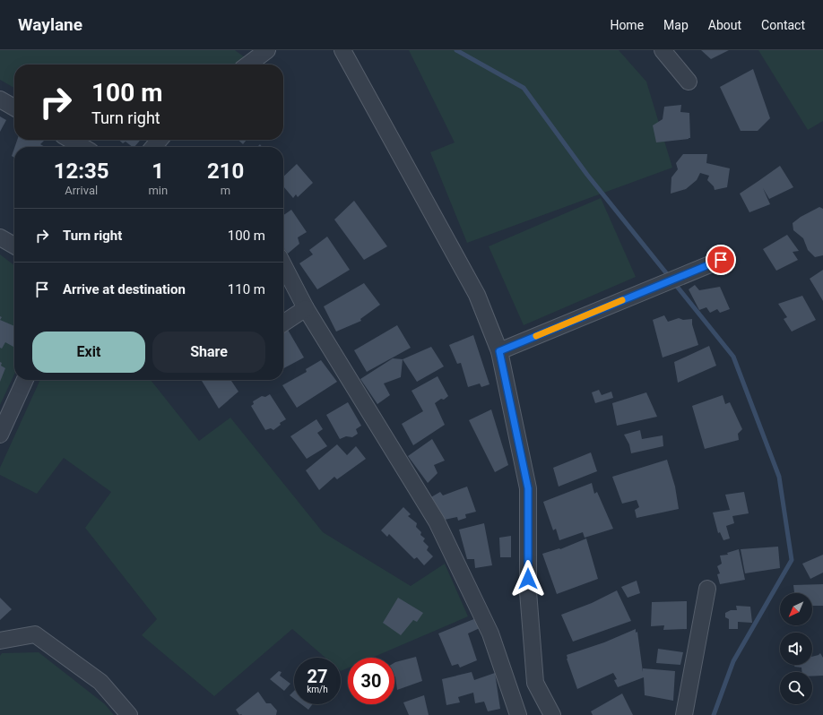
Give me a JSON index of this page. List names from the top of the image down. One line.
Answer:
{"north":"bottom left","page":{"header":"Waylane","nav":["Home","Map","About","Contact"],"turn":["100 m","Turn right"],"eta":["12:35","Arrival","1","min","210","m"],"list":[{"name":"Turn right","value":"100 m"},{"name":"Arrive at destination","value":"110 m"}],"buttons":["Exit","Share"],"speed":"27 km/h","limit":"30"}}
